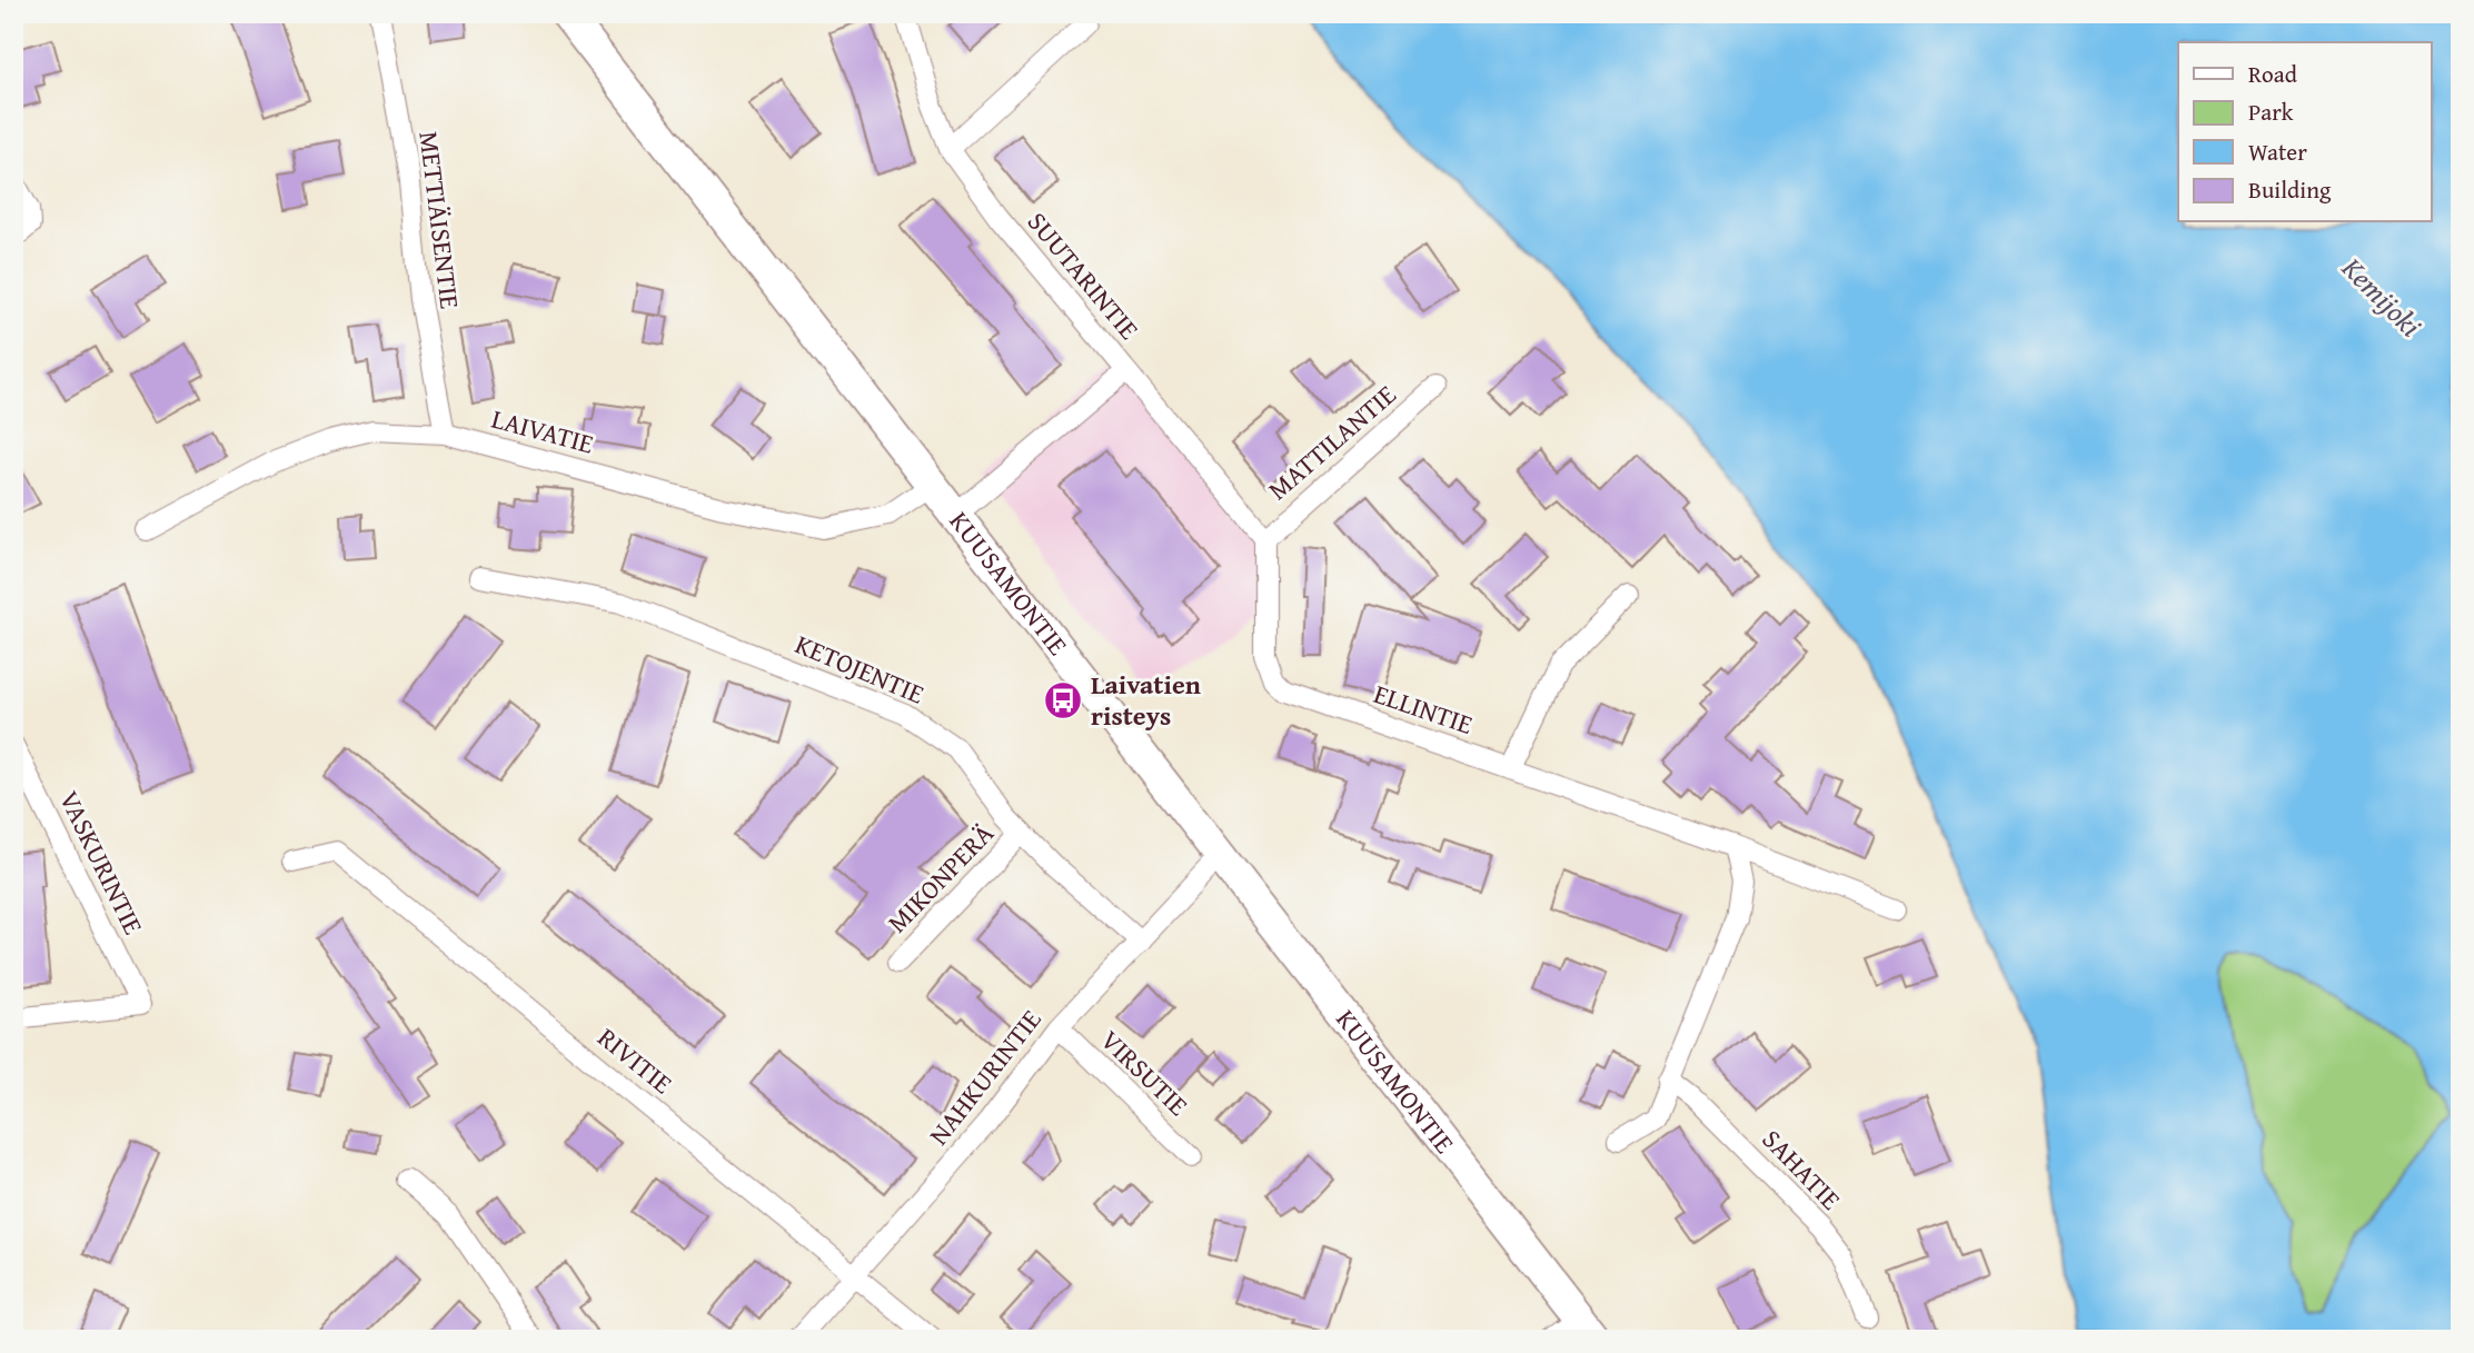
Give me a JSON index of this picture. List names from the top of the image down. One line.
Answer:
{"streets":{"main road":["KUUSAMONTIE"],"street":["METTIÄISENTIE","SUUTARINTIE","LAIVATIE","MATTILANTIE","KETOJENTIE","ELLINTIE","VASKURINTIE","MIKONPERÄ","RIVITIE","VIRSUTIE","NAHKURINTIE","SAHATIE"]},"crossings":[["METTIÄISENTIE","LAIVATIE"],["SUUTARINTIE","KUUSAMONTIE"],["LAIVATIE","KUUSAMONTIE"],["MATTILANTIE","ELLINTIE"],["KUUSAMONTIE","NAHKURINTIE"],["KETOJENTIE","MIKONPERÄ"],["KETOJENTIE","NAHKURINTIE"],["RIVITIE","NAHKURINTIE"],["VIRSUTIE","NAHKURINTIE"]],"water":["Kemijoki"],"places":{"bus stop":["Laivatien risteys"]},"legend":["Road","Park","Water","Building"]}
